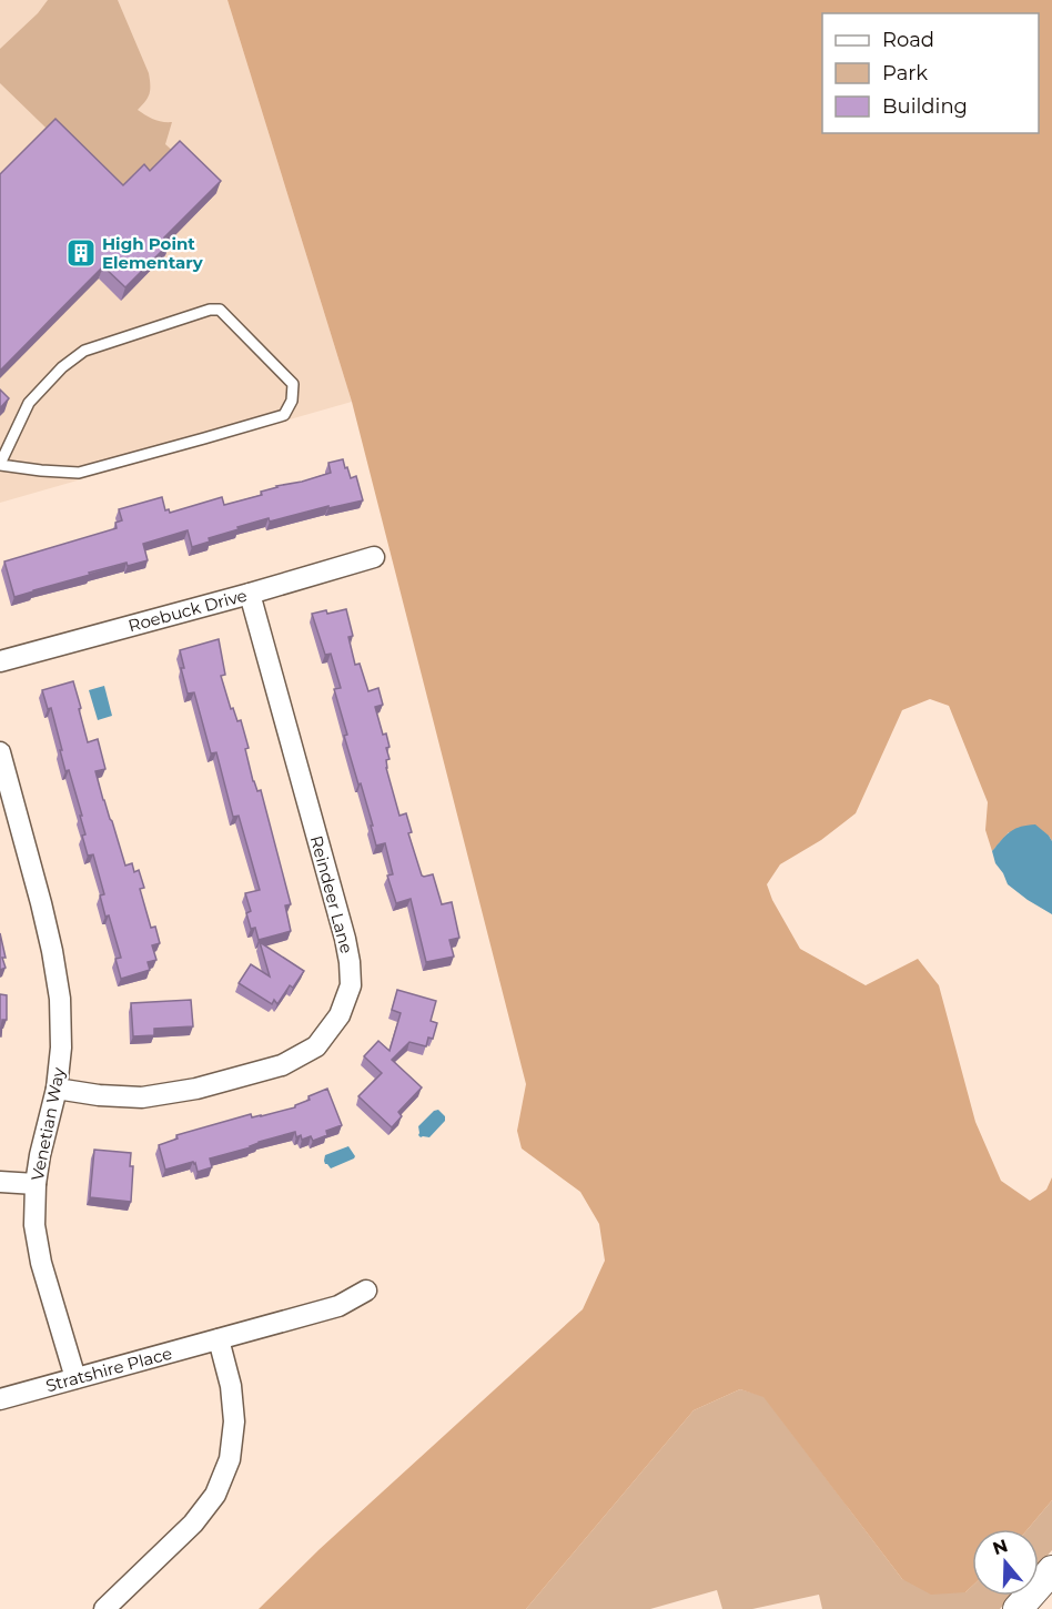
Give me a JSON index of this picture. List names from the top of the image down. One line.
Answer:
{"streets":{"street":["Roebuck Drive","Reindeer Lane","Venetian Way","Stratshire Place"]},"crossings":[["Roebuck Drive","Reindeer Lane"],["Reindeer Lane","Venetian Way"],["Venetian Way","Stratshire Place"]],"places":{"building":["High Point Elementary"]},"legend":["Road","Park","Building"],"north":"top"}
